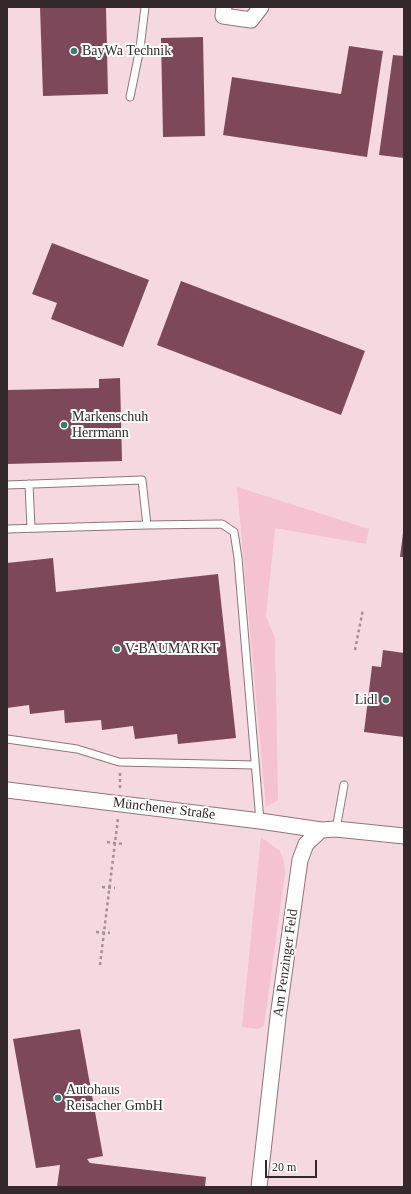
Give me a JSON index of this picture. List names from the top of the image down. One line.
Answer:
{"streets":{"street":["Münchener Straße","Am Penzinger Feld"]},"crossings":[["Münchener Straße","Am Penzinger Feld"]],"places":["BayWa Technik","Markenschuh Herrmann","V-BAUMARKT","Lidl","Autohaus Reisacher GmbH"],"scale_bar":"20 m"}
